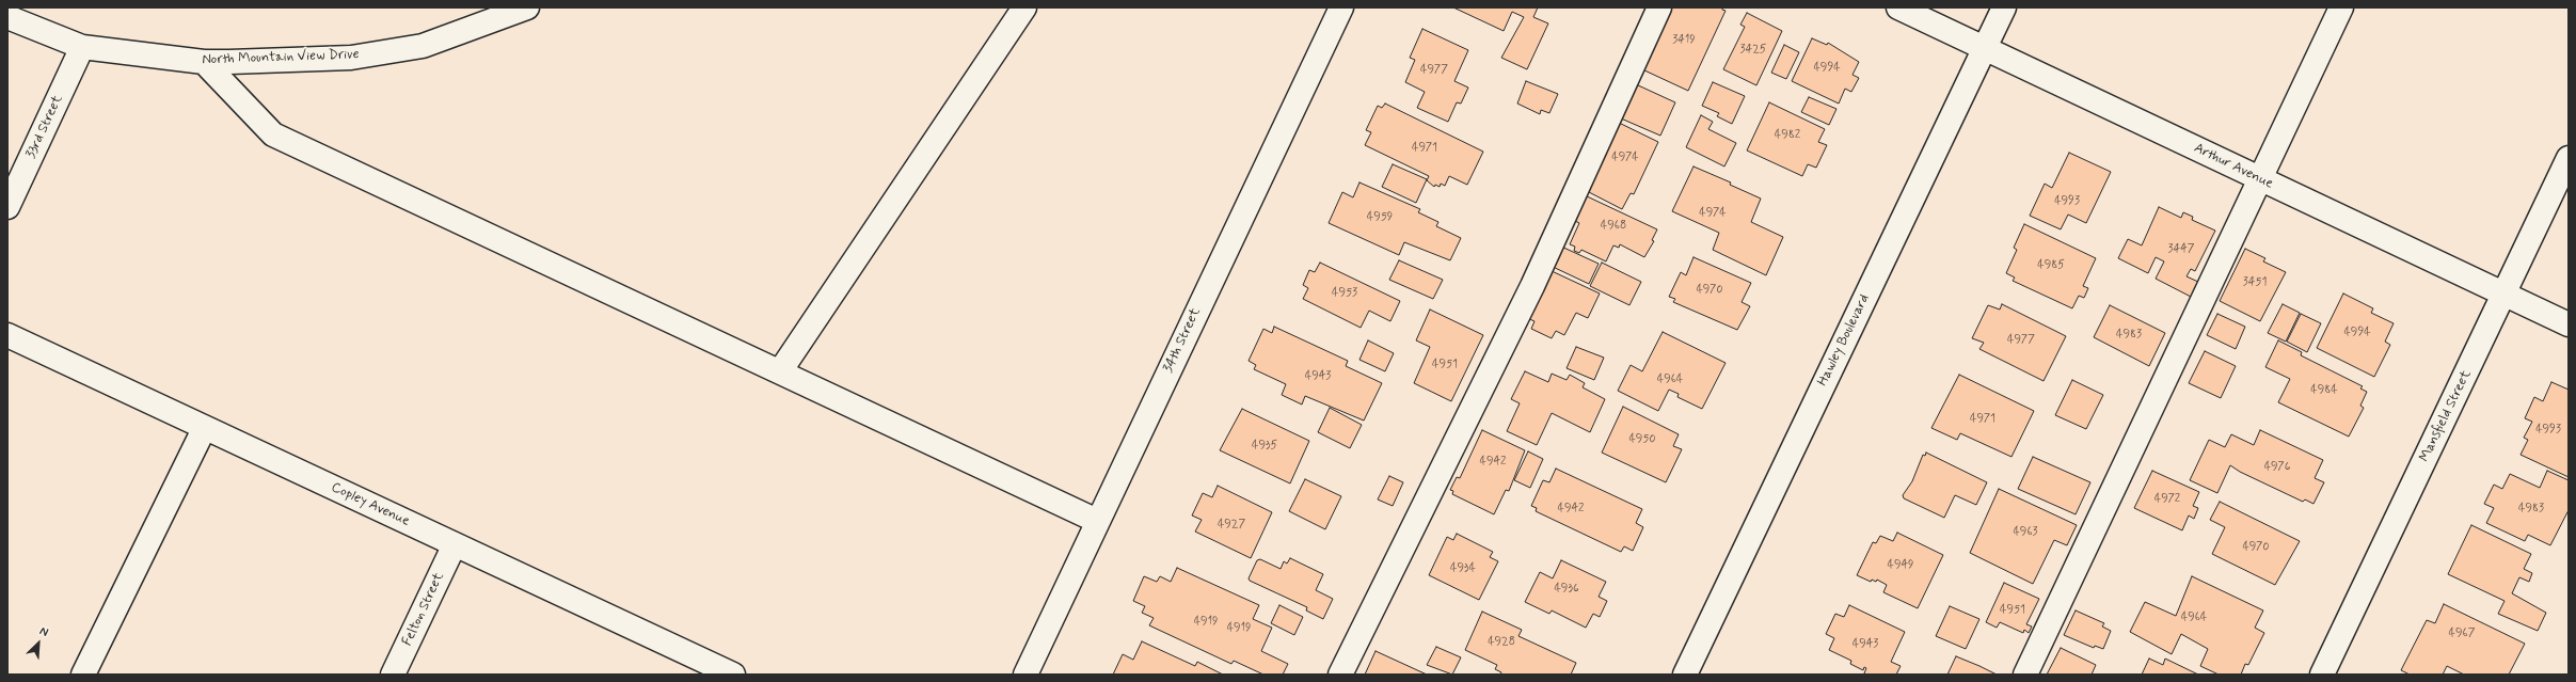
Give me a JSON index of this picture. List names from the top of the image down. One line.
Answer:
{"streets":{"street":["North Mountain View Drive","33rd Street","Arthur Avenue","34th Street","Hawley Boulevard","Mansfield Street","Copley Avenue","Felton Street"]},"crossings":[["North Mountain View Drive","33rd Street"],["Arthur Avenue","Hawley Boulevard"],["Arthur Avenue","Mansfield Street"],["Copley Avenue","Felton Street"]],"house_numbers":["3419","3425","4994","4977","4982","4971","4974","4993","4974","4959","4968","3447","4985","3451","4970","4953","4994","4983","4977","4951","4943","4964","4984","4971","4993","4950","4935","4942","4976","4972","4942","4983","4927","4963","4970","4949","4934","4936","4951","4964","4919","4919","4967","4928","4943"],"north":"top right"}
